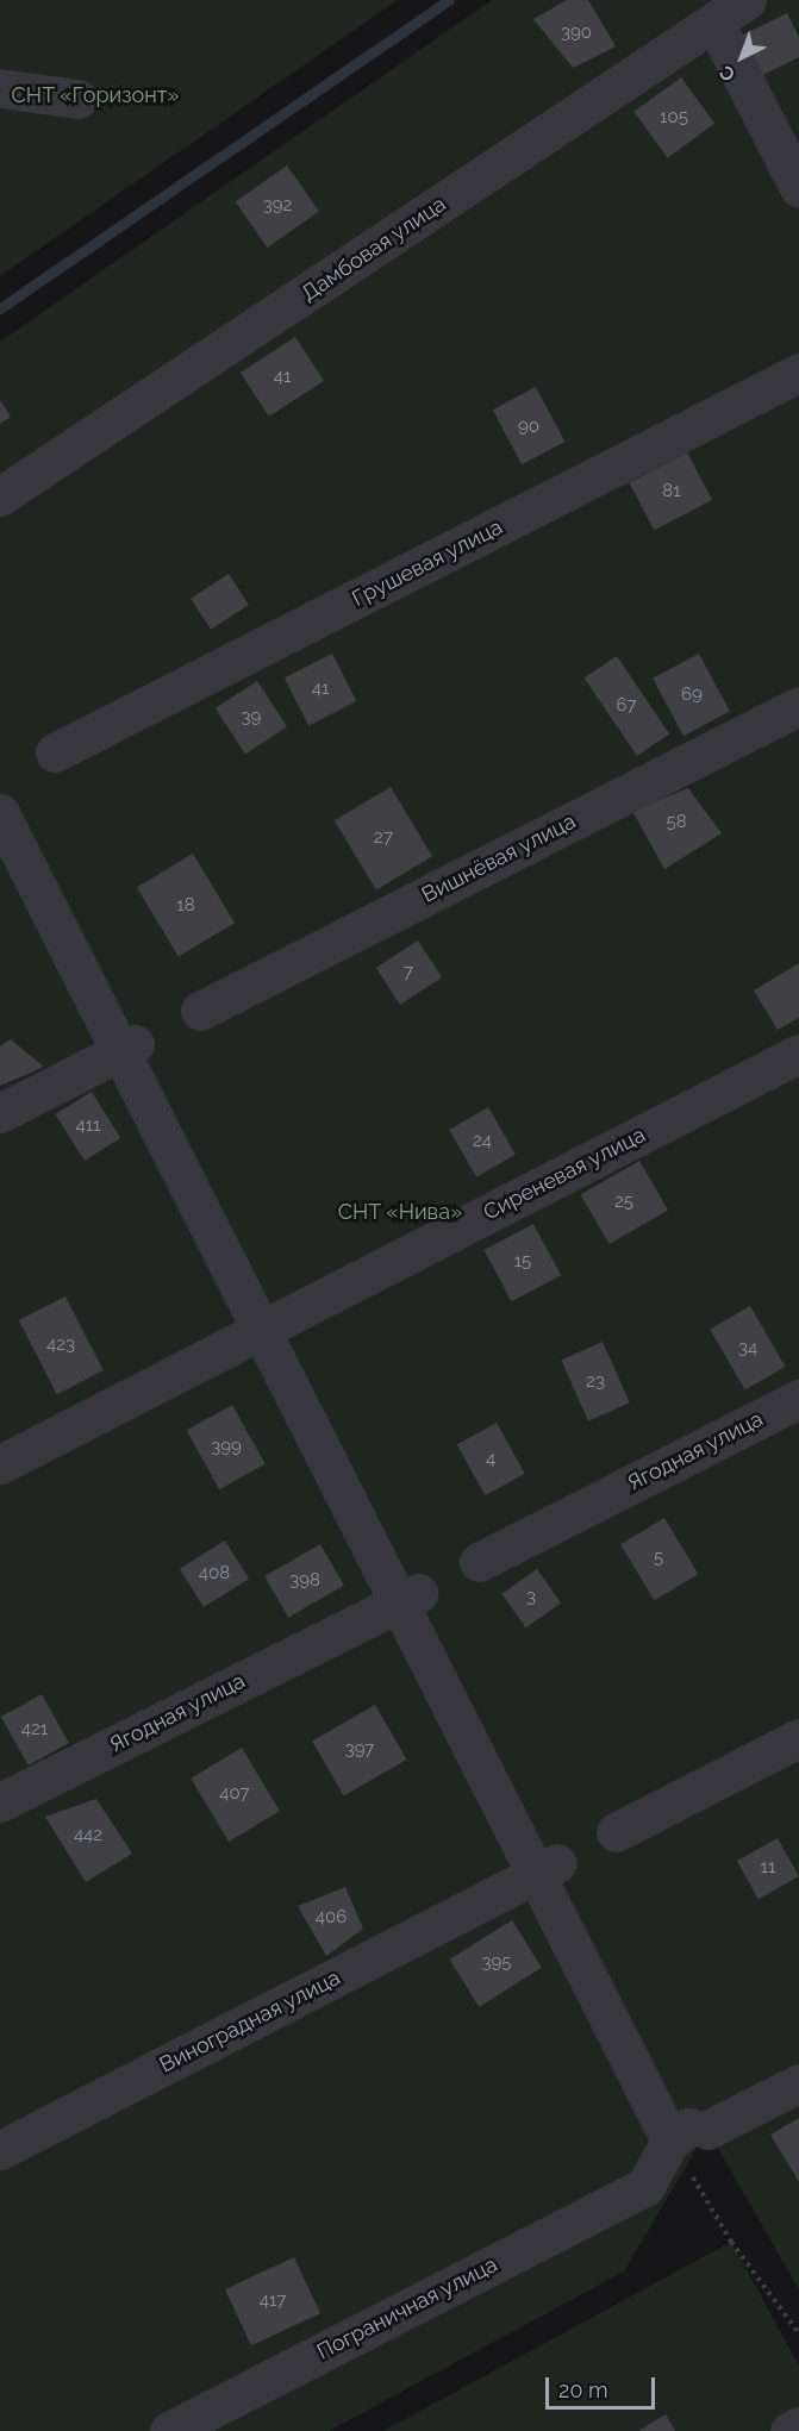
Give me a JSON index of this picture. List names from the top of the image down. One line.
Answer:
{"streets":{"street":["Дамбовая улица","Грушевая улица","Вишнёвая улица","Сиреневая улица","Ягодная улица","Виноградная улица","Пограничная улица"]},"parks":["СНТ «Горизонт»","СНТ «Нива»"],"house_numbers":["390","105","392","41","90","81","41","69","67","39","58","27","18","7","411","24","25","15","423","34","23","399","4","5","408","398","3","421","397","407","442","11","406","395","417"],"scale_bar":"20 m","north":"bottom left"}
